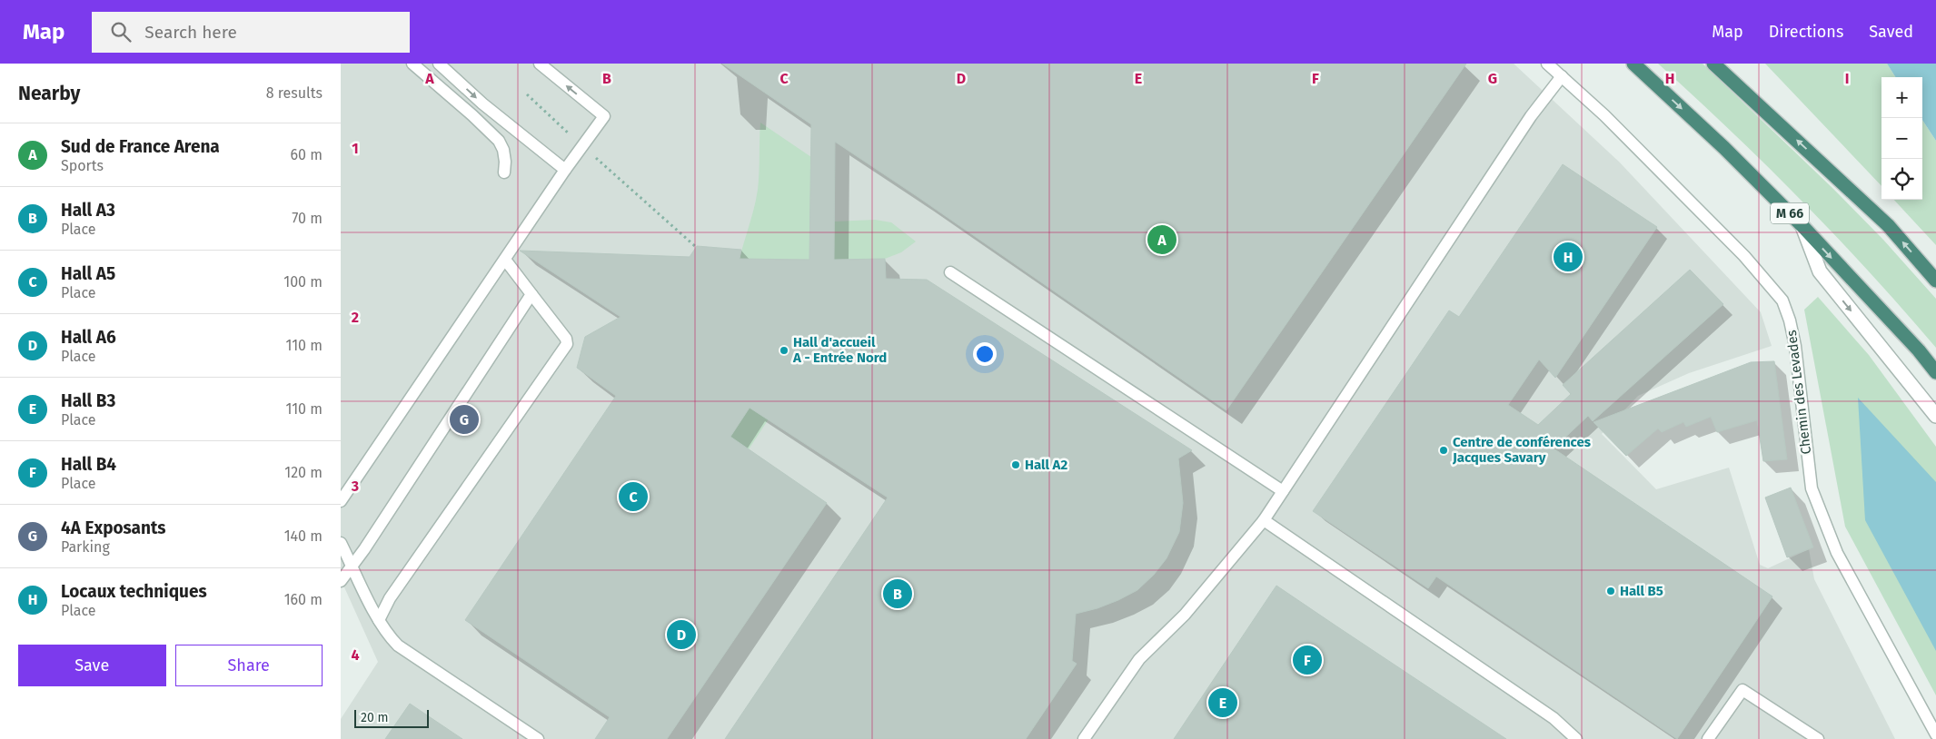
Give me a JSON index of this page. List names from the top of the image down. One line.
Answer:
{"streets":{"highway":["M 66"],"lane":["Chemin des Levades"]},"places":["Hall d'accueil A - Entrée Nord","Centre de conférences Jacques Savary","Hall A2","Hall B5"],"scale_bar":"20 m","page":{"header":"Map","search":"Search here","nav":["Map","Directions","Saved"],"heading":["Nearby","8 results"],"map_buttons":["+","−"],"list":[{"mark":"A","name":"Sud de France Arena","note":"Sports","value":"60 m"},{"mark":"B","name":"Hall A3","note":"Place","value":"70 m"},{"mark":"C","name":"Hall A5","note":"Place","value":"100 m"},{"mark":"D","name":"Hall A6","note":"Place","value":"110 m"},{"mark":"E","name":"Hall B3","note":"Place","value":"110 m"},{"mark":"F","name":"Hall B4","note":"Place","value":"120 m"},{"mark":"G","name":"4A Exposants","note":"Parking","value":"140 m"},{"mark":"H","name":"Locaux techniques","note":"Place","value":"160 m"}],"pins":["A","H","G","C","B","D","F","E"],"buttons":["Save","Share"],"scale":"20 m"},"grid":{"columns":["A","B","C","D","E","F","G","H","I"],"rows":["1","2","3","4"]}}
